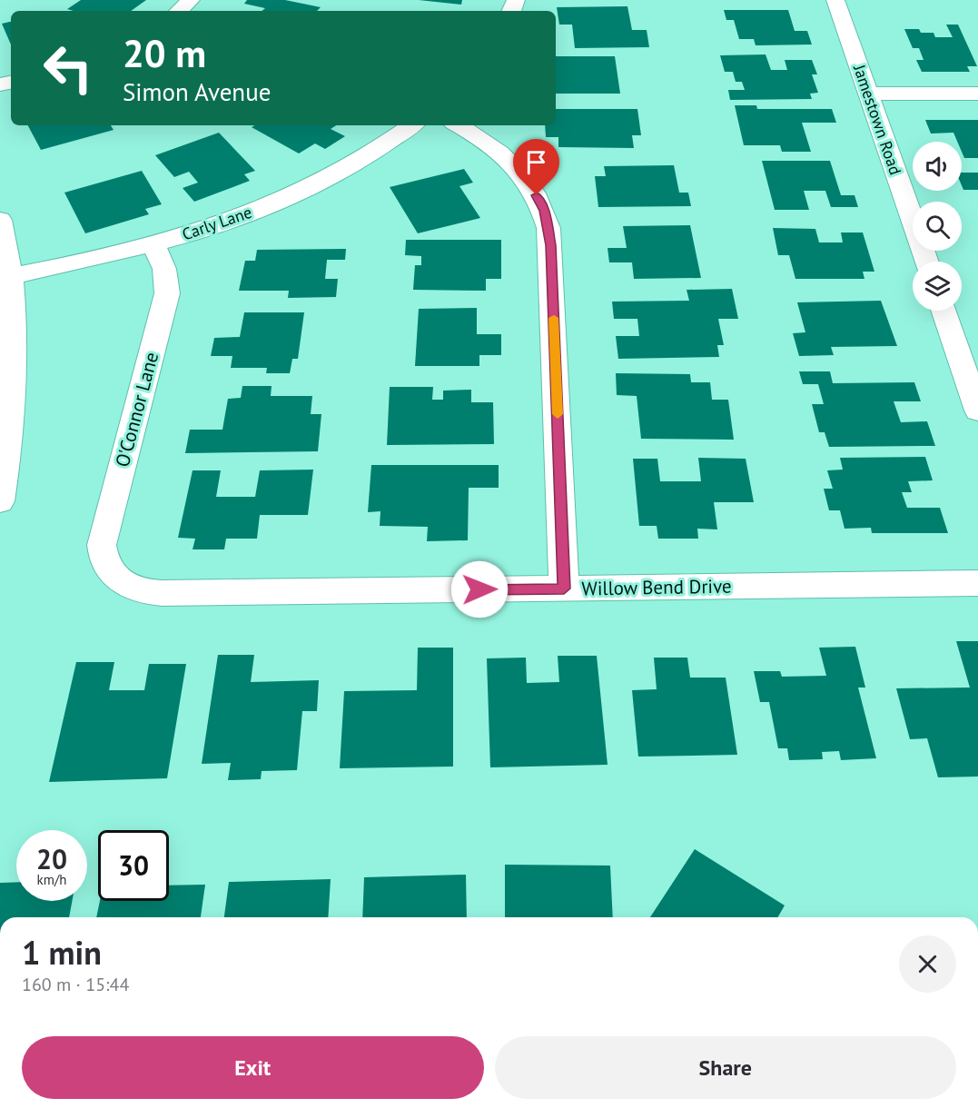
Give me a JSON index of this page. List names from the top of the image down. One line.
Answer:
{"streets":{"street":["Jamestown Road","Carly Lane","O'Connor Lane","Willow Bend Drive"]},"crossings":[["Carly Lane","O'Connor Lane"],["O'Connor Lane","Willow Bend Drive"]],"page":{"turn":["20 m","Simon Avenue"],"speed":"20 km/h","limit":"30","heading":["1 min","160 m · 15:44"],"buttons":["Exit","Share"]}}
